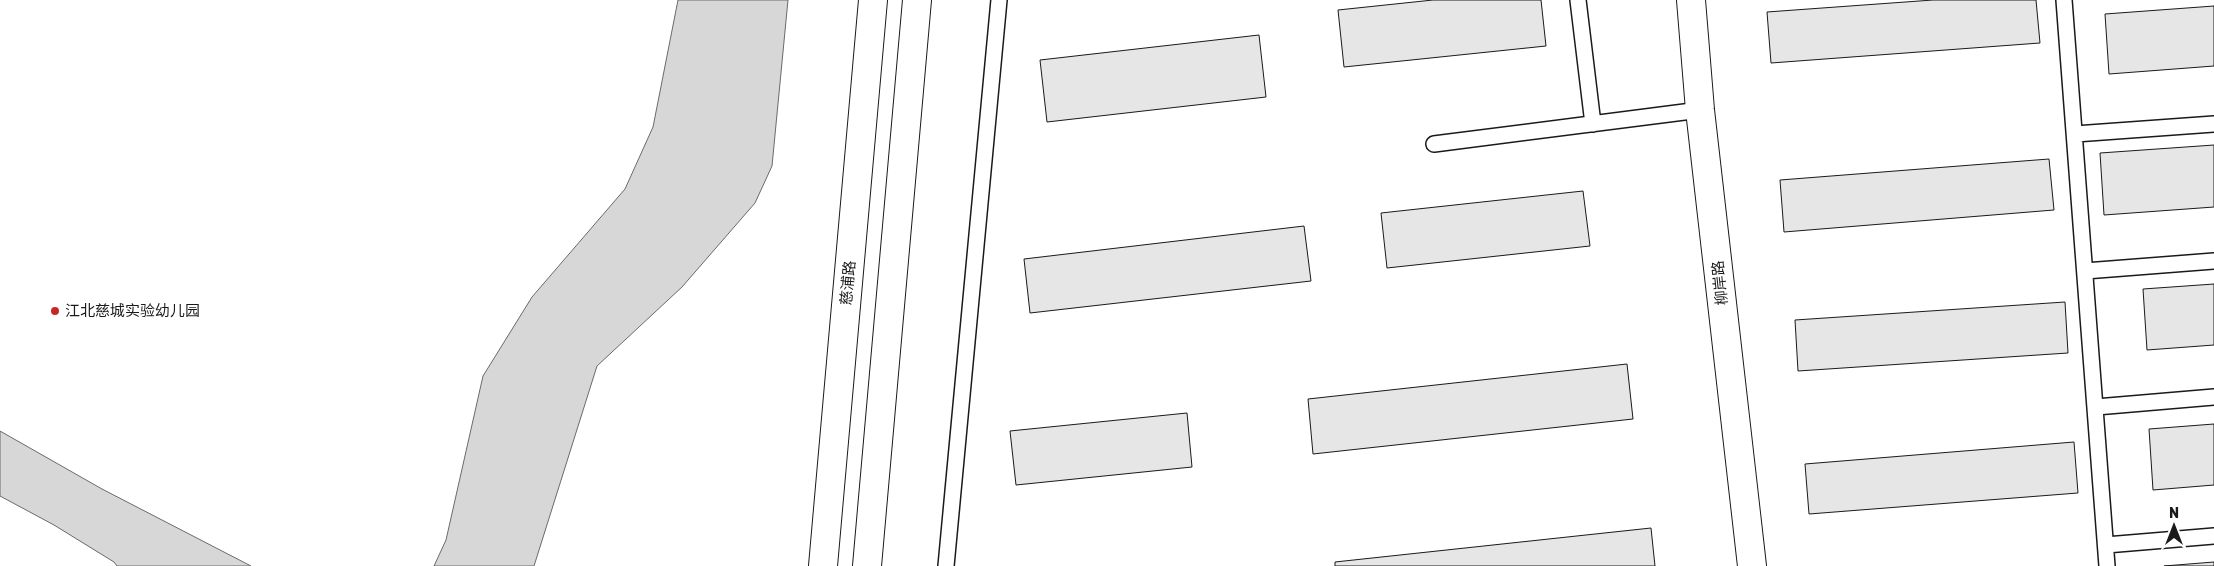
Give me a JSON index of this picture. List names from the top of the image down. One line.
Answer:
{"streets":{"street":["慈浦路","柳岸路"]},"places":["江北慈城实验幼儿园"],"north":"top"}
